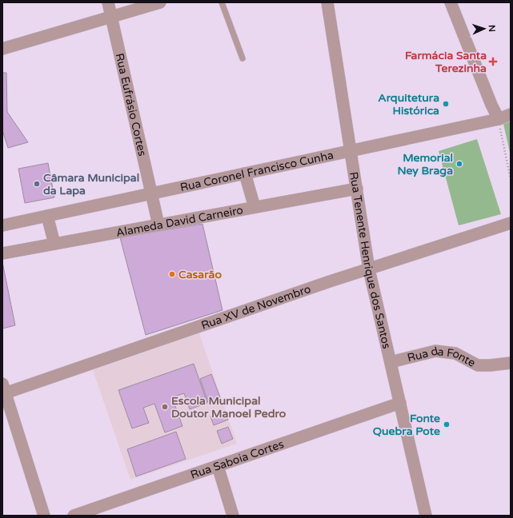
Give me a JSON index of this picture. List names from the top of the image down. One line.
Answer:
{"streets":{"street":["Rua Eufrásio Cortes","Rua Coronel Francisco Cunha","Alameda David Carneiro","Rua Tenente Henrique dos Santos","Rua XV de Novembro","Rua da Fonte","Rua Saboia Cortes"]},"crossings":[["Rua Eufrásio Cortes","Rua Coronel Francisco Cunha"],["Rua Eufrásio Cortes","Alameda David Carneiro"],["Rua Coronel Francisco Cunha","Rua Tenente Henrique dos Santos"],["Alameda David Carneiro","Rua Tenente Henrique dos Santos"],["Rua Tenente Henrique dos Santos","Rua XV de Novembro"],["Rua Tenente Henrique dos Santos","Rua da Fonte"],["Rua Tenente Henrique dos Santos","Rua Saboia Cortes"]],"places":{"health":["Farmácia Santa Terezinha"],"other":["Arquitetura Histórica","Memorial Ney Braga","Câmara Municipal da Lapa","Casarão","Escola Municipal Doutor Manoel Pedro","Fonte Quebra Pote"]},"north":"right"}
